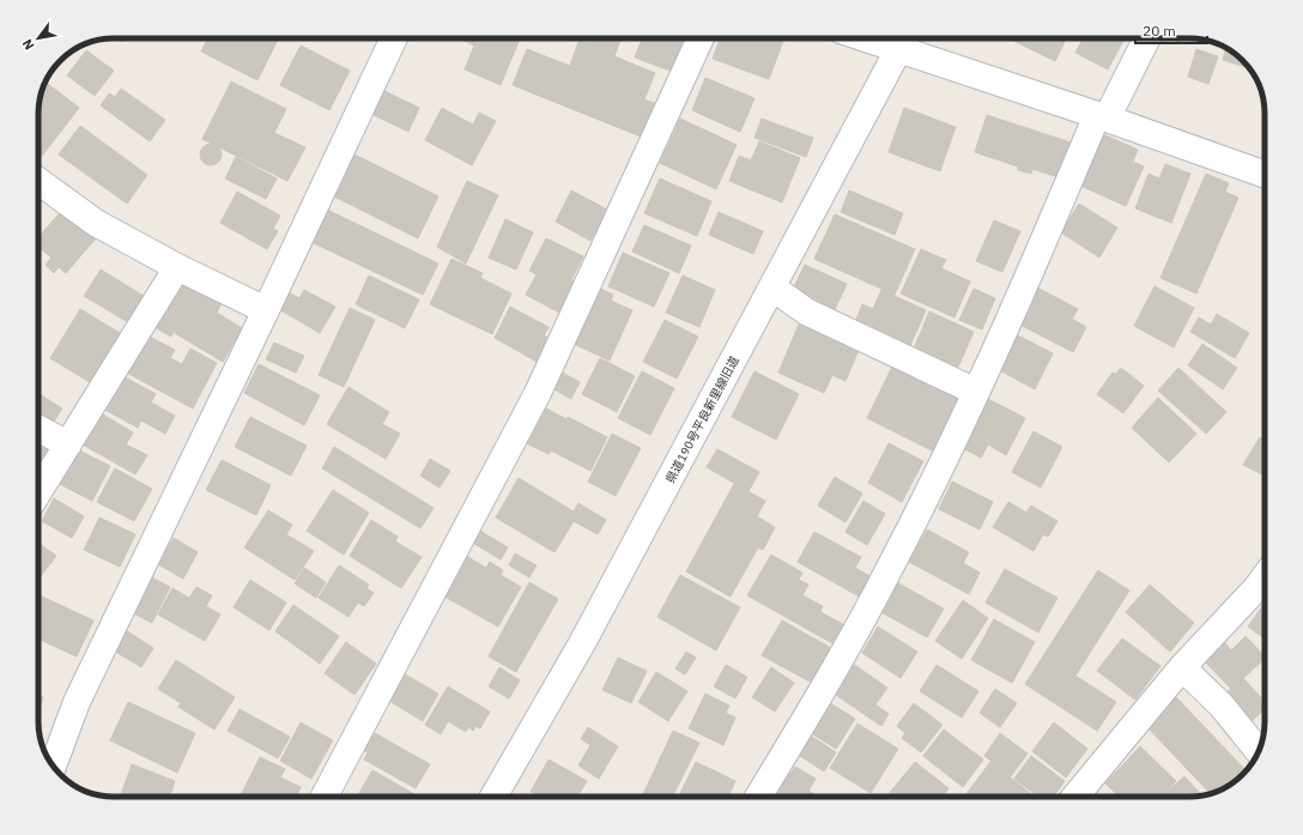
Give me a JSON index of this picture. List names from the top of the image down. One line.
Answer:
{"streets":{"street":["県道190号平良新里線旧道"]},"scale_bar":"20 m","north":"bottom left"}
